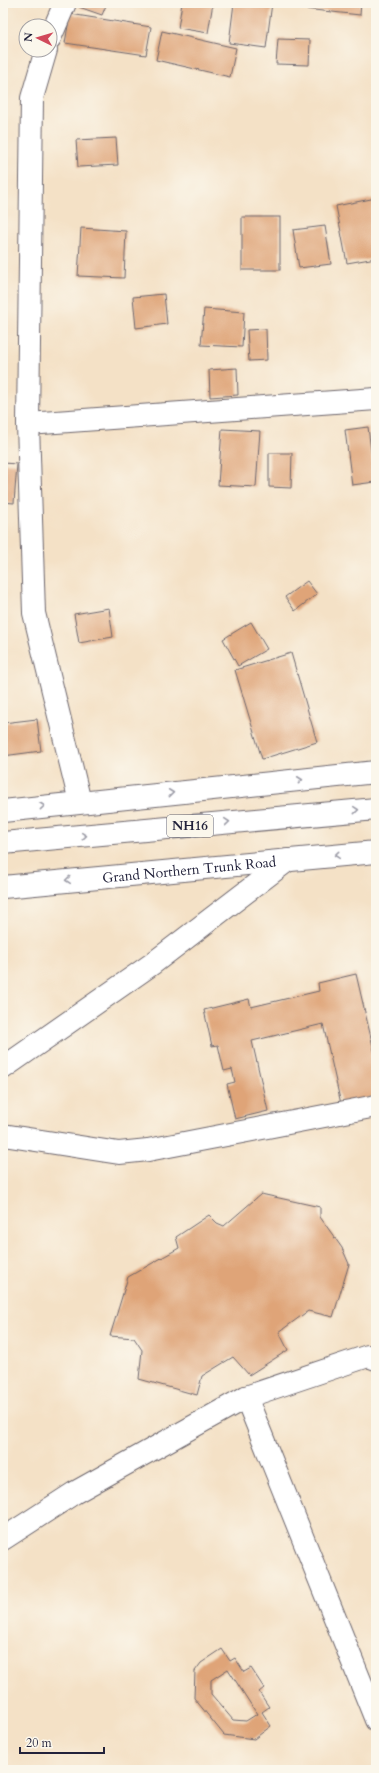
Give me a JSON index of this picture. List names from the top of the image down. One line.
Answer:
{"streets":{"main road":["NH16","Grand Northern Trunk Road"]},"scale_bar":"20 m","north":"left"}
